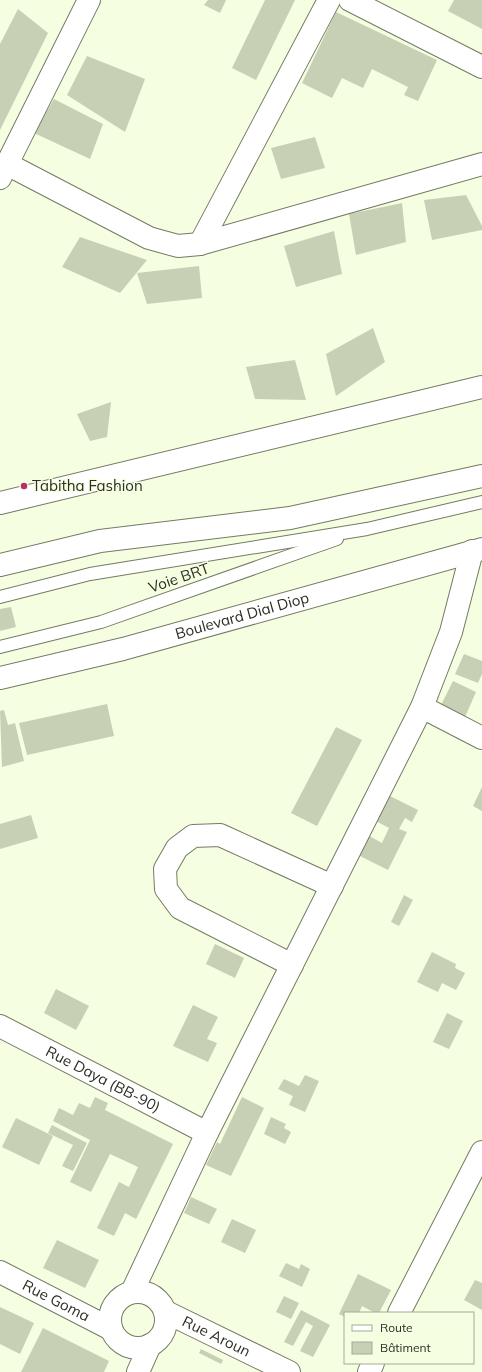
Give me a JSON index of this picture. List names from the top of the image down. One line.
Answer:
{"streets":{"street":["Boulevard Dial Diop","Rue Daya (BB-90)","Rue Goma","Rue Aroun"],"lane":["Voie BRT"]},"crossings":[["Rue Goma","Rue Aroun"]],"places":["Tabitha Fashion"],"legend":["Route","Bâtiment"]}
